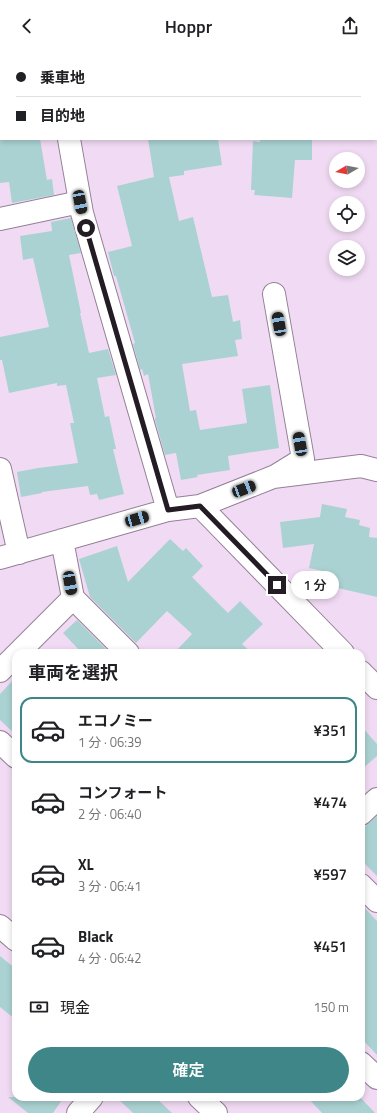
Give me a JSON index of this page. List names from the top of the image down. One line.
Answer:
{"north":"left","page":{"header":"Hoppr","banner":["乗車地","目的地"],"bubble":"1 分","heading":"車両を選択","list":[{"name":"エコノミー","note":"1 分 · 06:39","value":"¥351"},{"name":"コンフォート","note":"2 分 · 06:40","value":"¥474"},{"name":"XL","note":"3 分 · 06:41","value":"¥597"},{"name":"Black","note":"4 分 · 06:42","value":"¥451"}],"pay":["現金","150 m"],"buttons":"確定"}}
